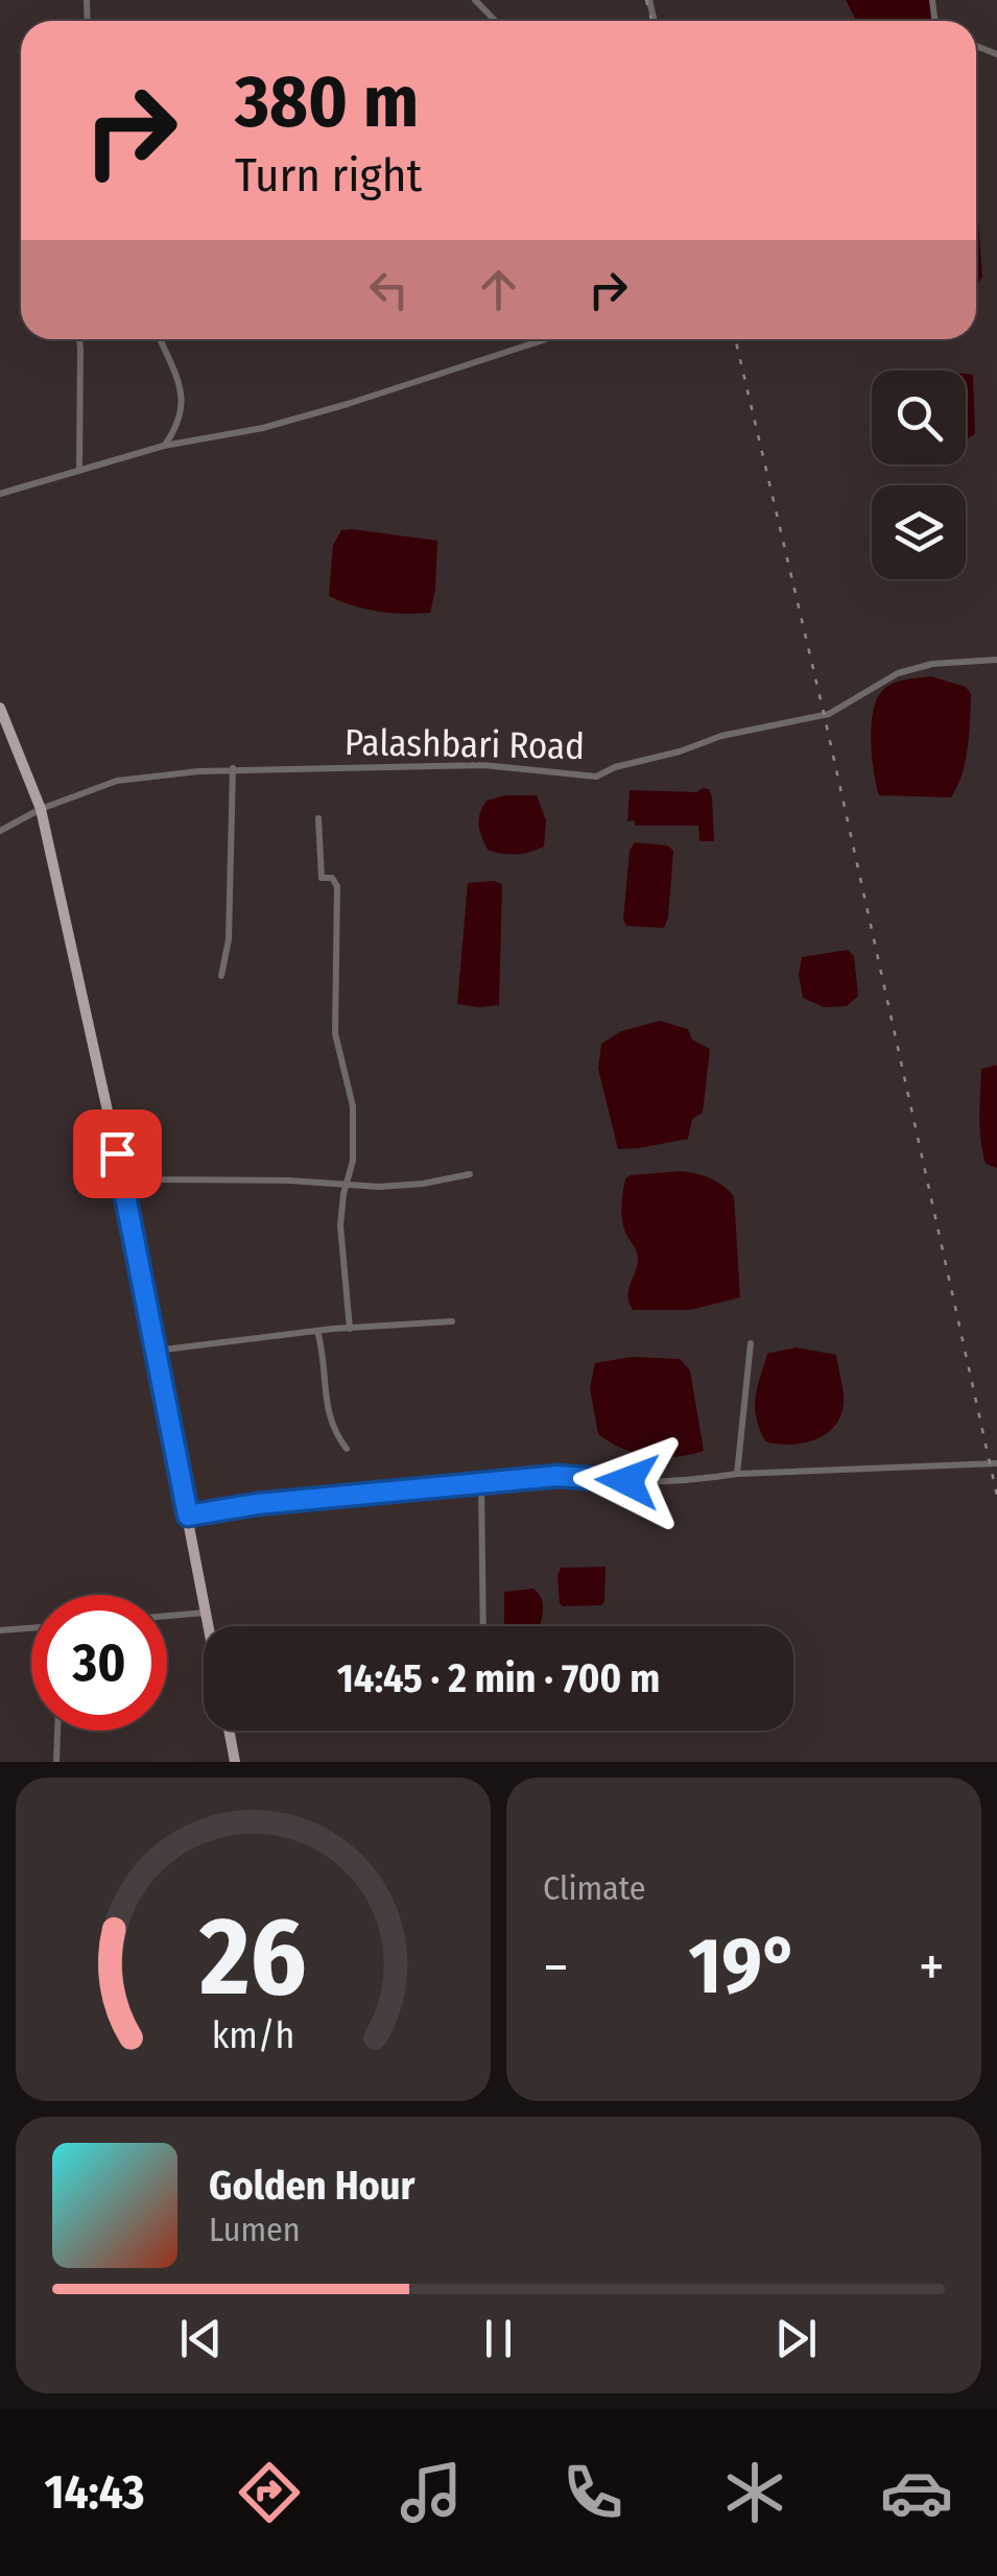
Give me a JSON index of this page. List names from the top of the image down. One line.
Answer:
{"streets":{"street":["Palashbari Road"]},"page":{"turn":["380 m","Turn right"],"limit":"30","trip":"14:45 · 2 min · 700 m","tile":"Climate","heat":["−","19°","+"],"song":["Golden Hour","Lumen"],"tabs":"14:43","gauge":["26","km/h"]}}
